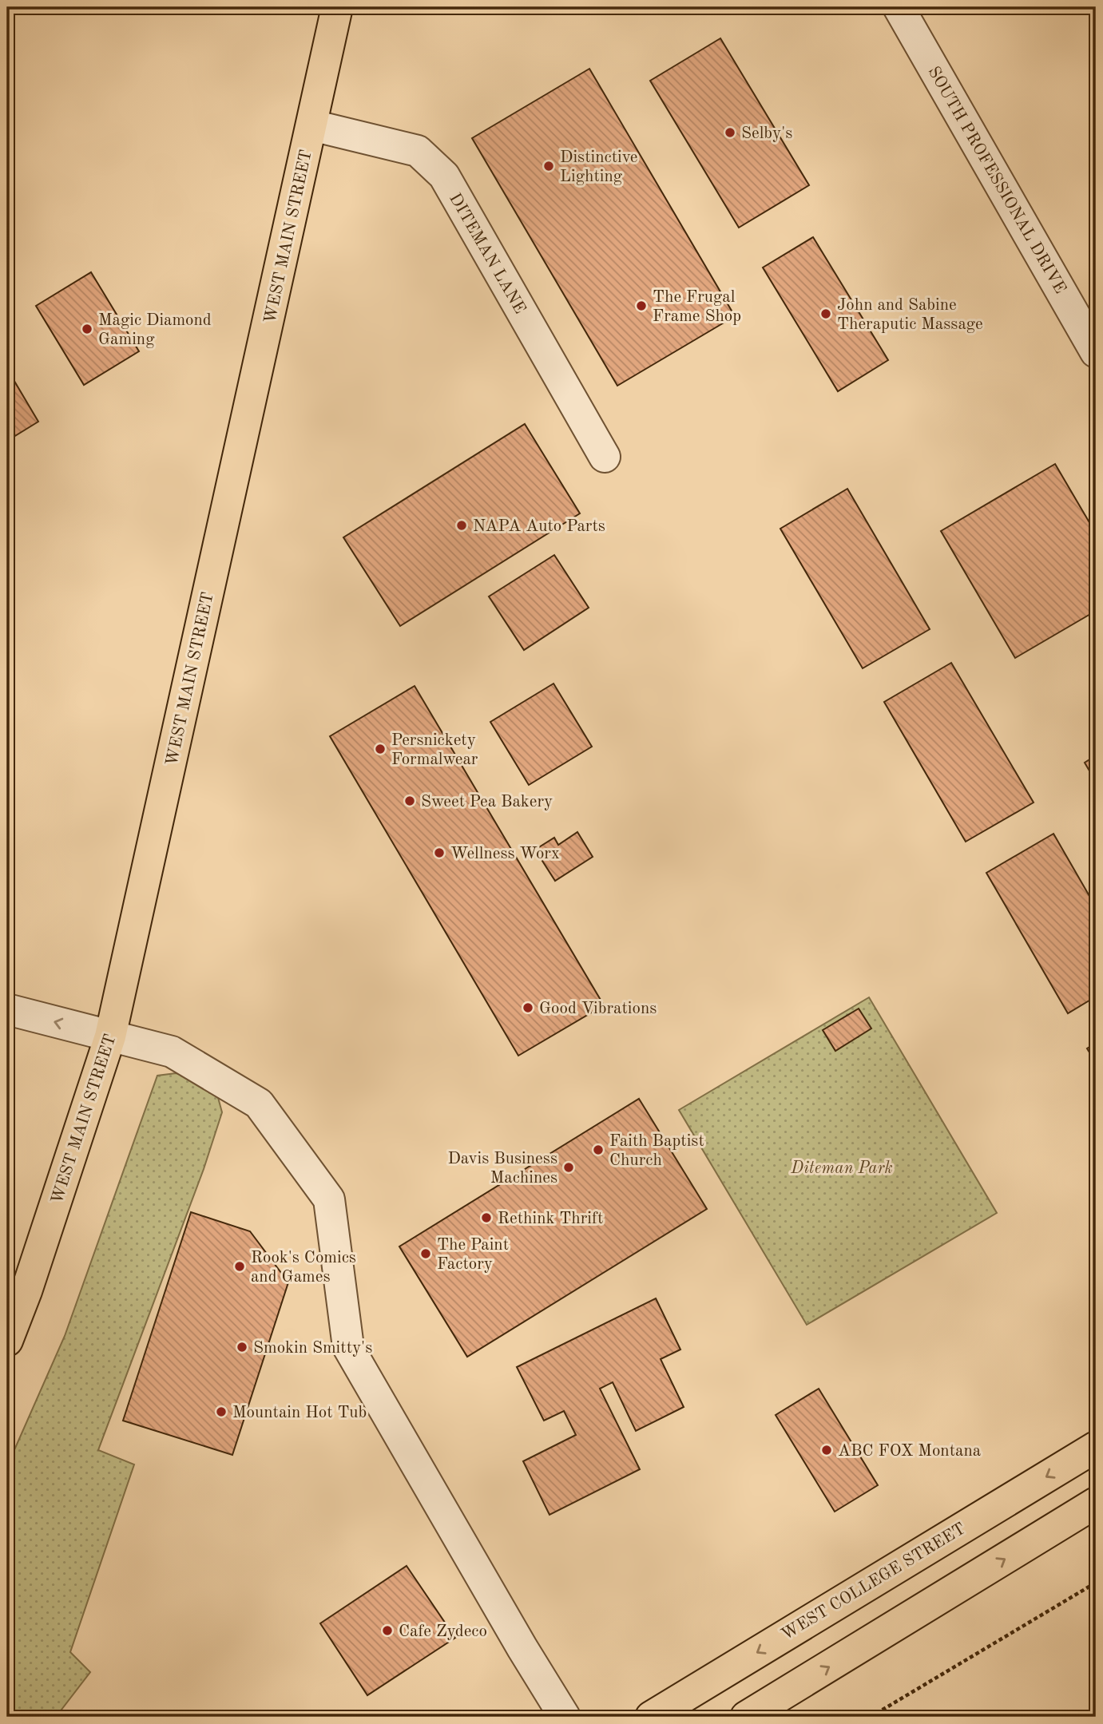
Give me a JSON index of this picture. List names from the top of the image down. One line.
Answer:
{"streets":{"main road":["WEST MAIN STREET","WEST COLLEGE STREET"],"street":["SOUTH PROFESSIONAL DRIVE","DITEMAN LANE"]},"crossings":[["WEST MAIN STREET","DITEMAN LANE"]],"parks":["Diteman Park"],"places":["Selby's","Distinctive Lighting","The Frugal Frame Shop","John and Sabine Theraputic Massage","Magic Diamond Gaming","NAPA Auto Parts","Persnickety Formalwear","Sweet Pea Bakery","Wellness Worx","Good Vibrations","Faith Baptist Church","Davis Business Machines","Rethink Thrift","The Paint Factory","Rook's Comics and Games","Smokin Smitty's","Mountain Hot Tub","ABC FOX Montana","Cafe Zydeco"]}
